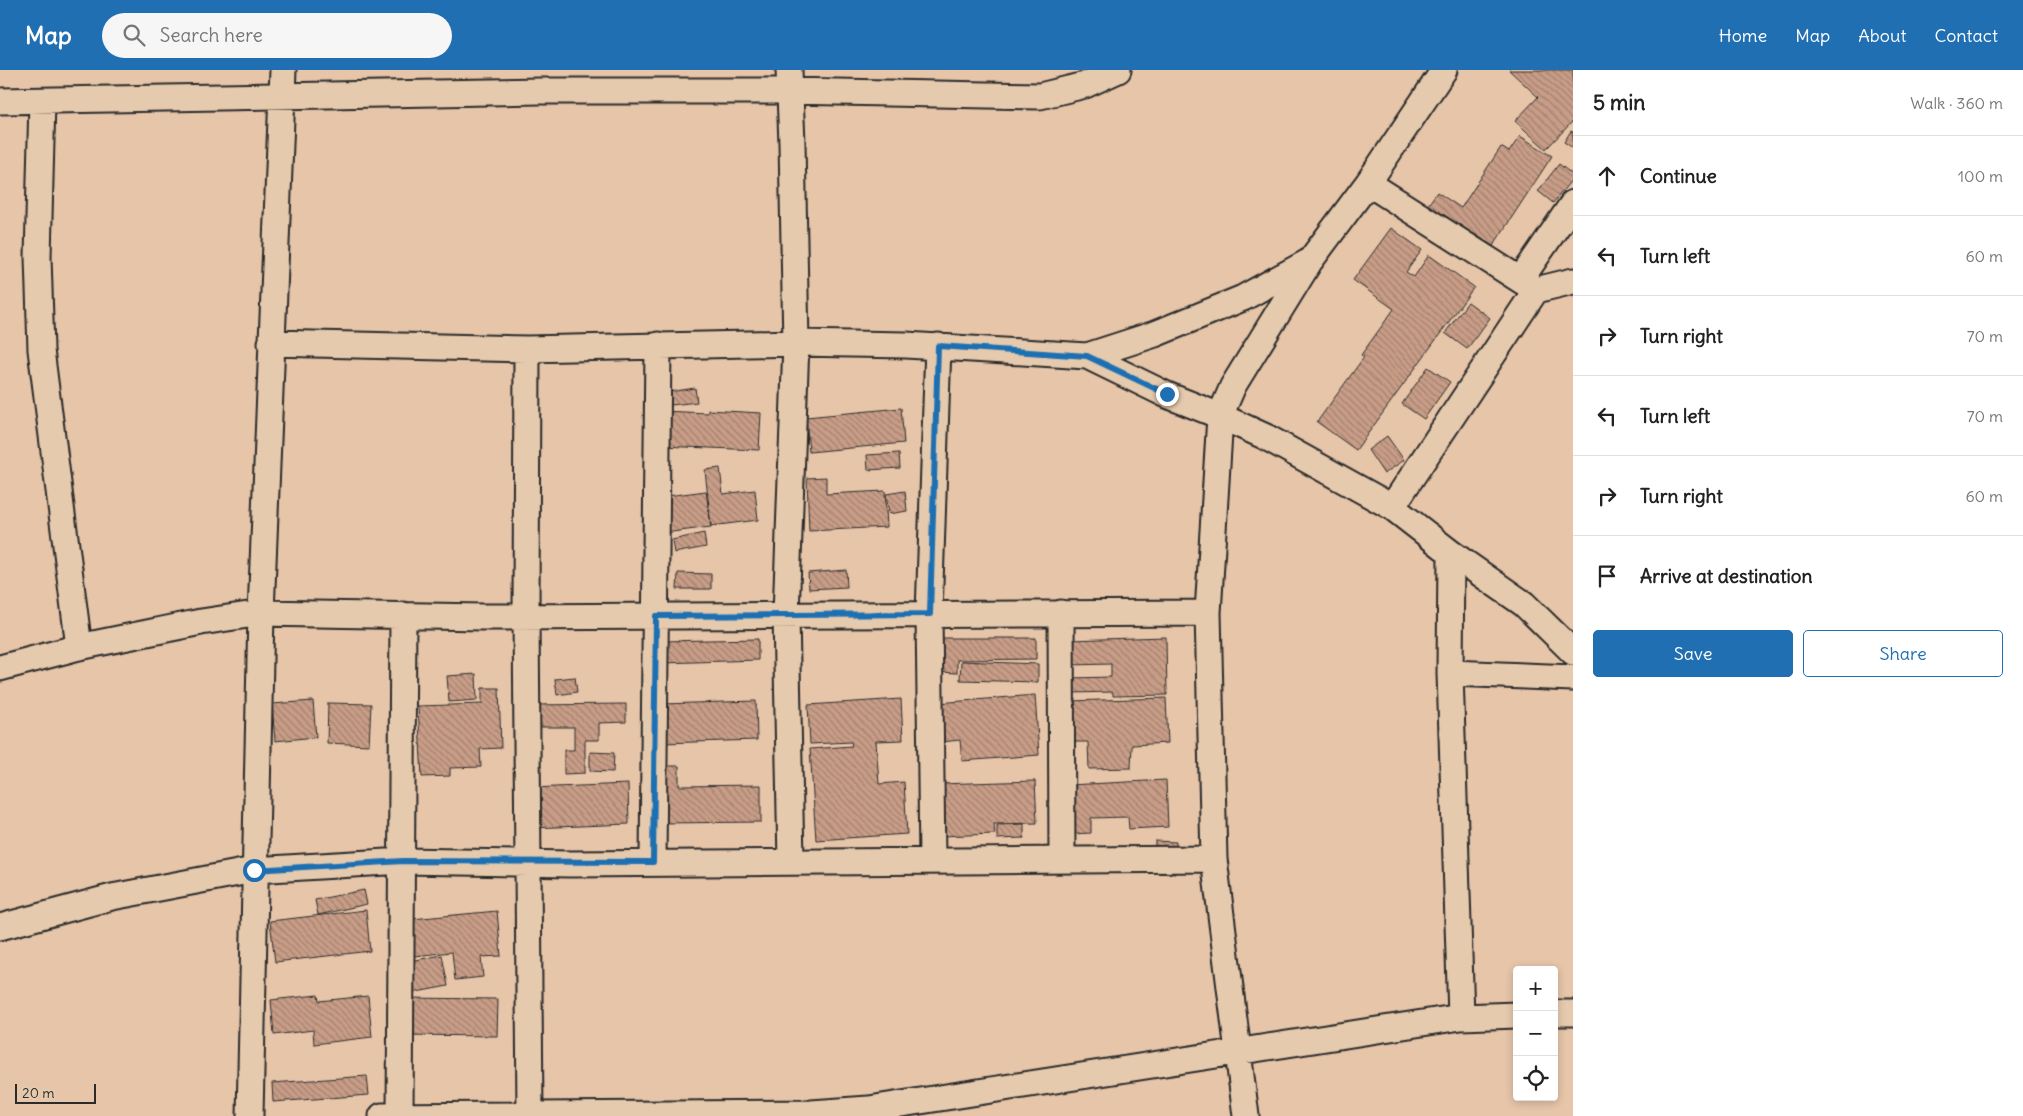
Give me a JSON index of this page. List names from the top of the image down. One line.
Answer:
{"scale_bar":"20 m","page":{"header":"Map","search":"Search here","nav":["Home","Map","About","Contact"],"heading":["5 min","Walk · 360 m"],"list":[["Continue","100 m"],["Turn left","60 m"],["Turn right","70 m"],["Turn left","70 m"],["Turn right","60 m"],"Arrive at destination"],"buttons":["Save","Share"],"map_buttons":["+","−"],"scale":"20 m"}}
